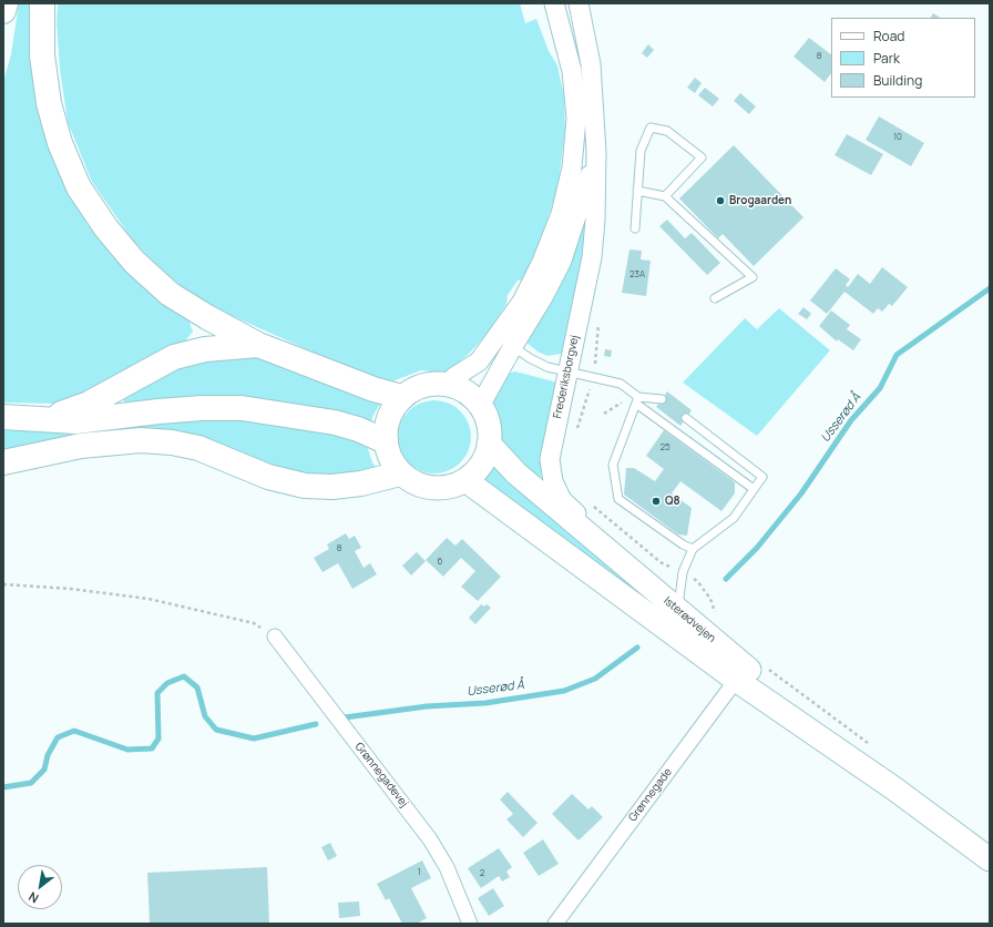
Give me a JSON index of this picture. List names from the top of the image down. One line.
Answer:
{"streets":{"main road":["Isterødvejen"],"street":["Frederiksborgvej","Grønnegadevej","Grønnegade"]},"crossings":[["Frederiksborgvej","Isterødvejen"],["Isterødvejen","Grønnegade"]],"water":["Usserød Å"],"places":["Brogaarden","Q8"],"house_numbers":["8","10","23A","25","8","6","1","2"],"legend":["Road","Park","Building"],"north":"bottom left"}
